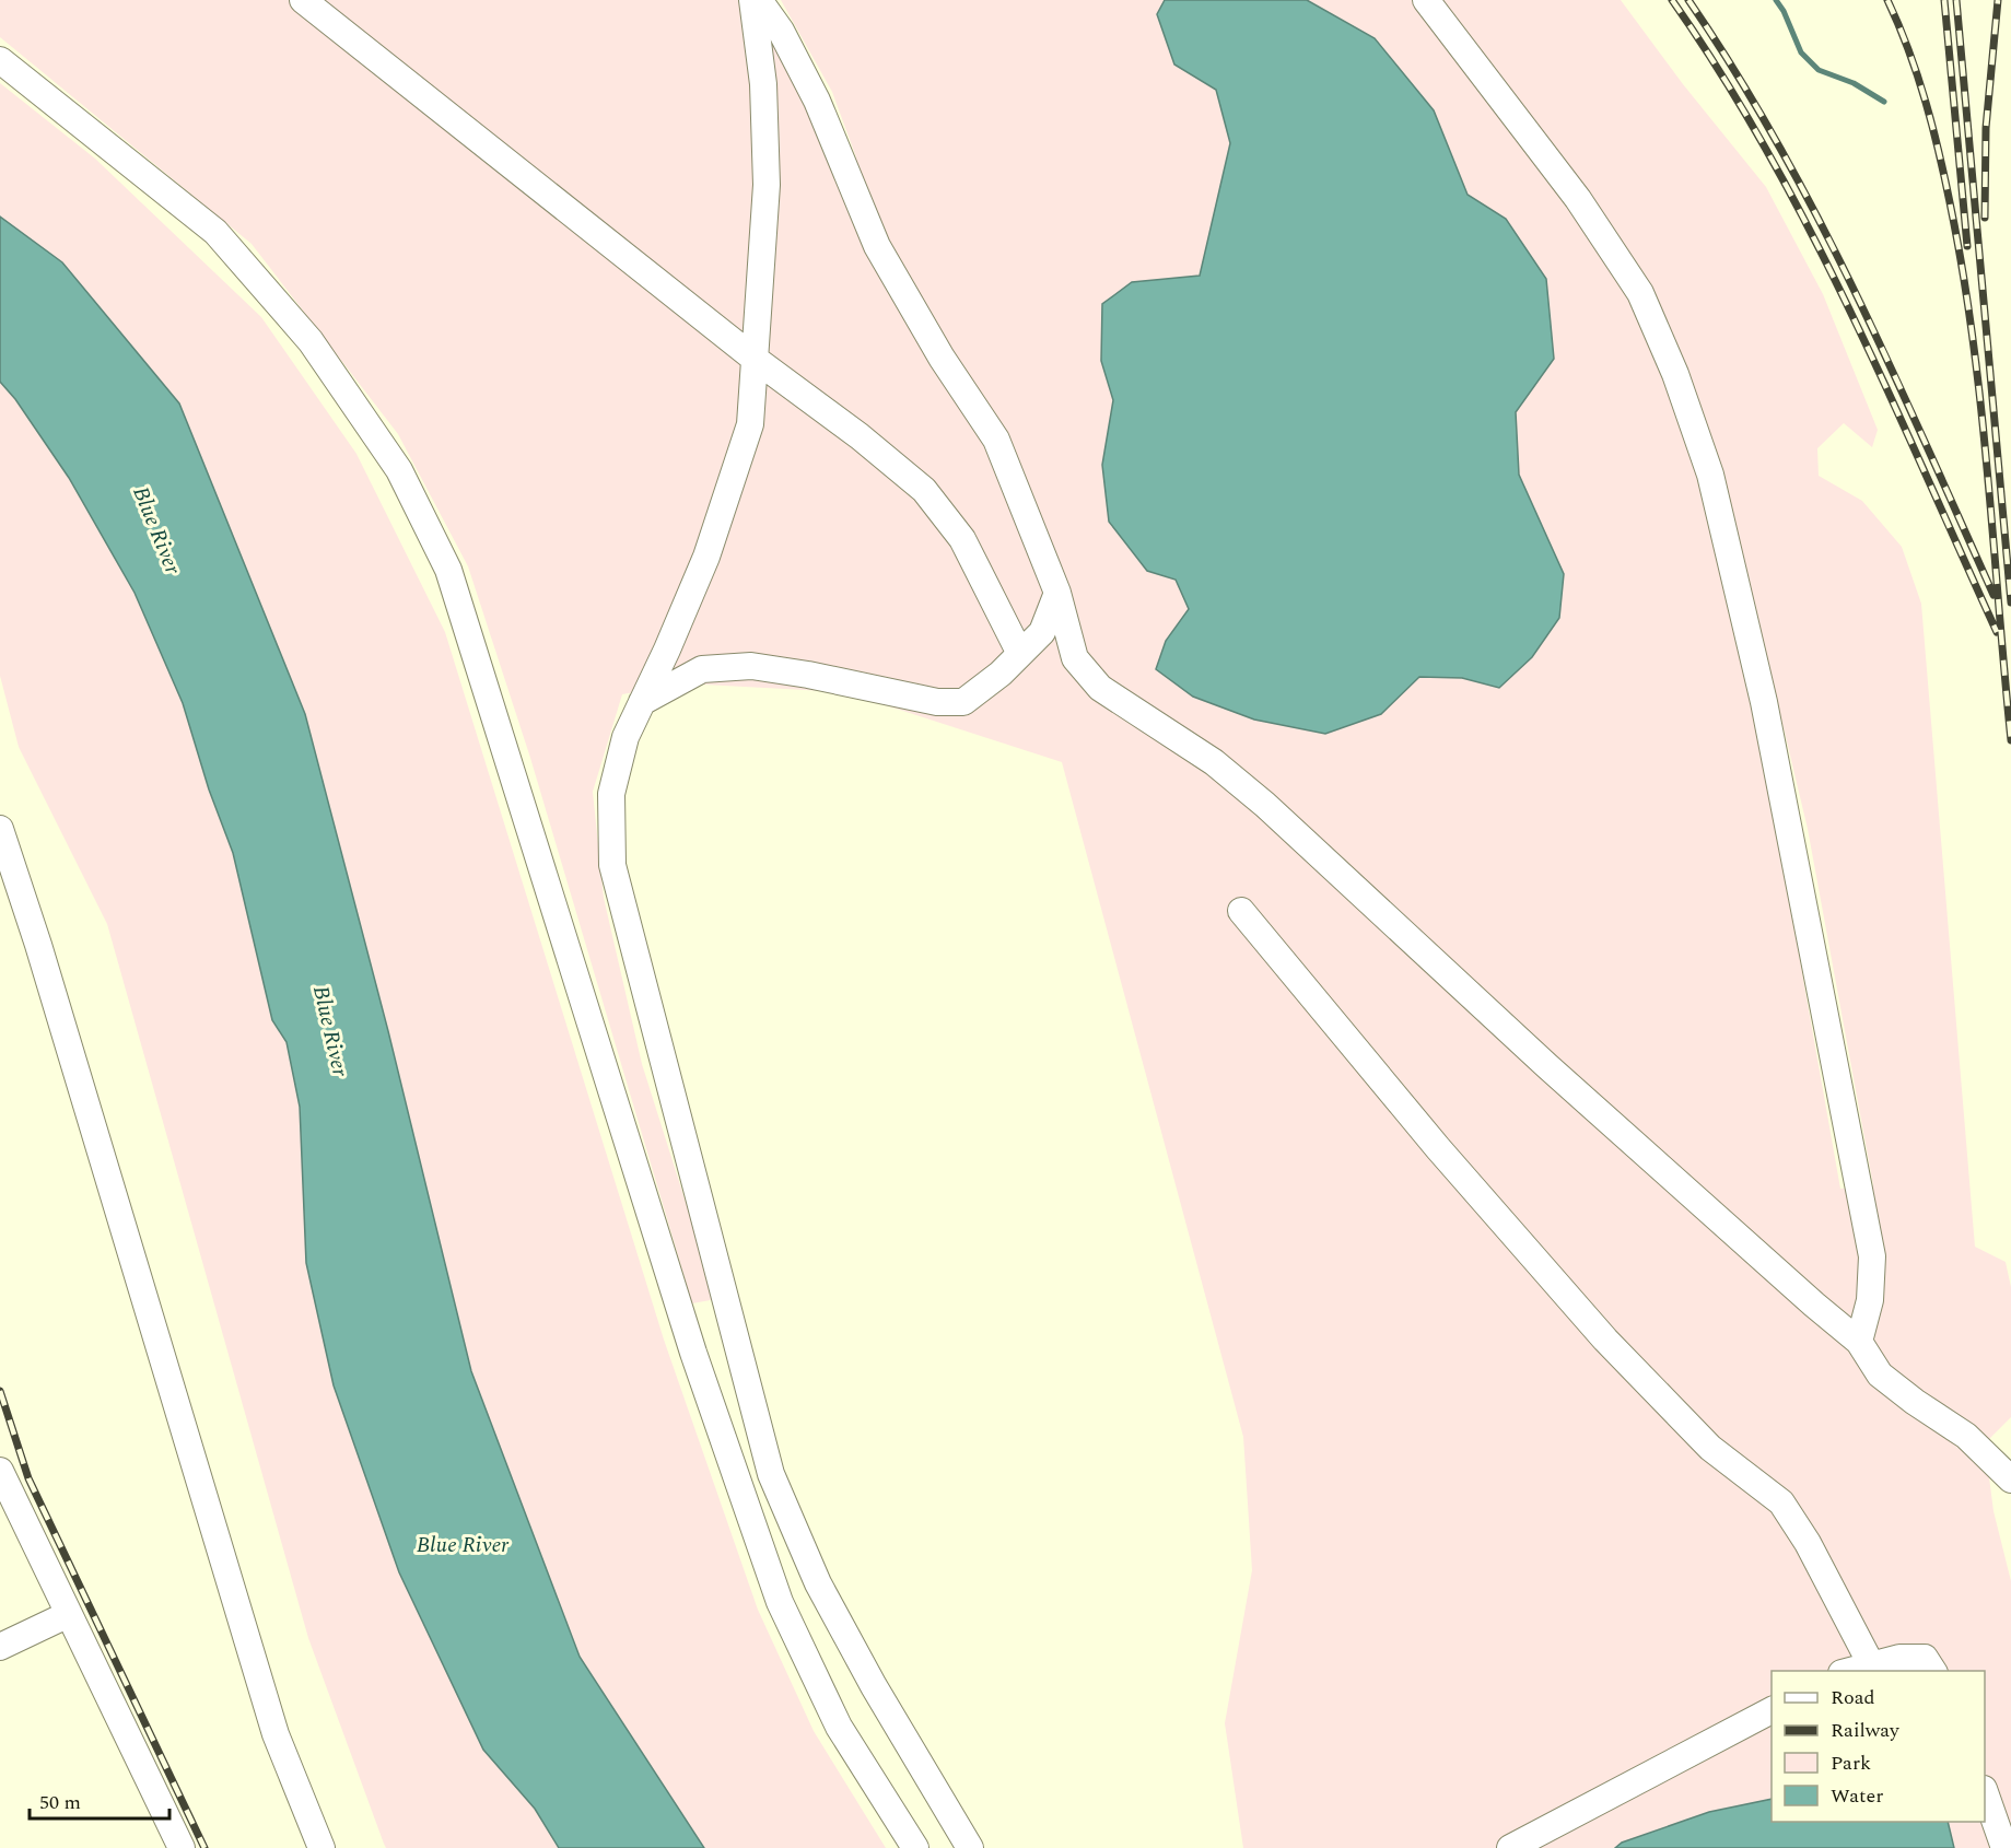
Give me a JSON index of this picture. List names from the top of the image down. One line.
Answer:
{"water":["Blue River"],"legend":["Road","Railway","Park","Water"],"scale_bar":"50 m"}
